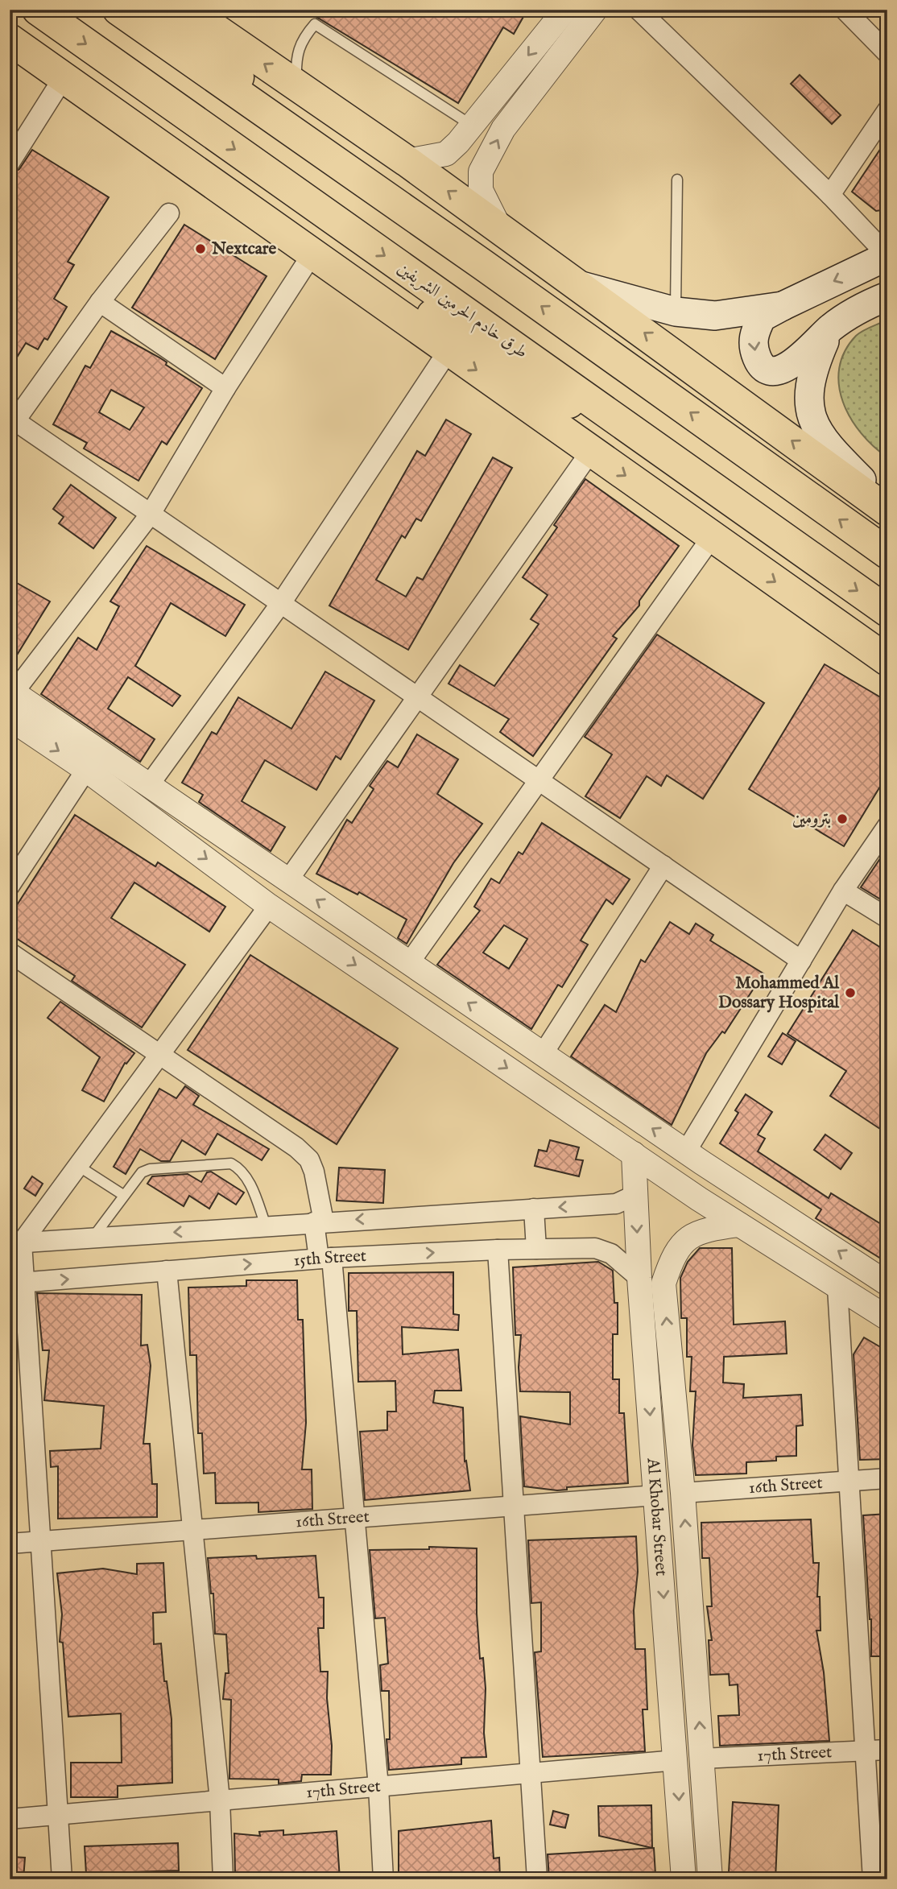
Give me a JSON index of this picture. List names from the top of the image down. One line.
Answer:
{"streets":{"main road":["طرق خادم الحرمين الشريفين"],"street":["15th Street","16th Street","Al Khobar Street","17th Street"]},"crossings":[["15th Street","Al Khobar Street"],["16th Street","Al Khobar Street"],["Al Khobar Street","17th Street"]],"places":["Nextcare","بترومين","Mohammed Al Dossary Hospital"]}
